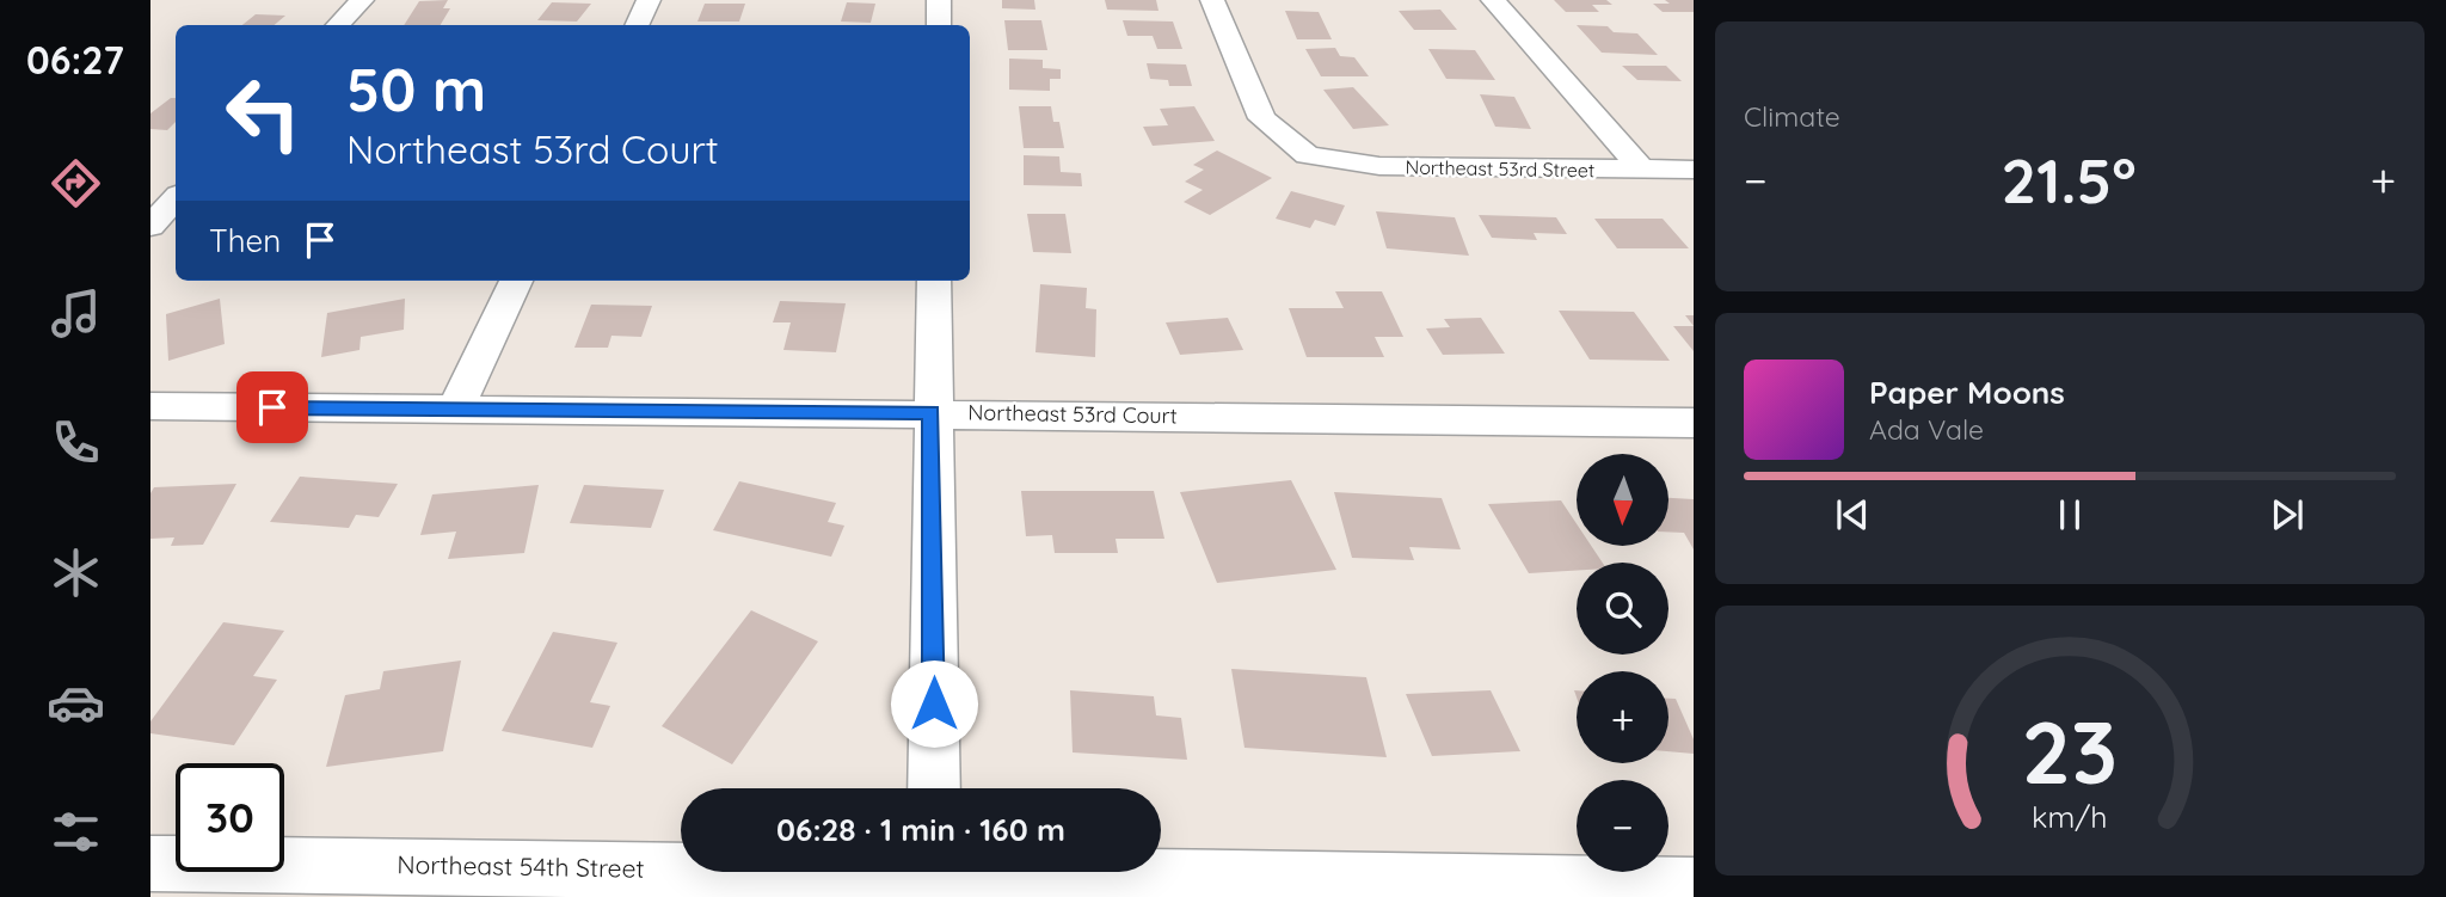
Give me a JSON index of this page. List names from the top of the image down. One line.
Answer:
{"streets":{"street":["Northeast 53rd Street","Northeast 53rd Court","Northeast 54th Street"]},"north":"bottom","page":{"tabs":"06:27","tile":"Climate","turn":["50 m","Northeast 53rd Court"],"heat":["−","21.5°","+"],"then":"Then","song":["Paper Moons","Ada Vale"],"map_buttons":["+","−"],"limit":"30","trip":"06:28 · 1 min · 160 m","gauge":["23","km/h"]}}
